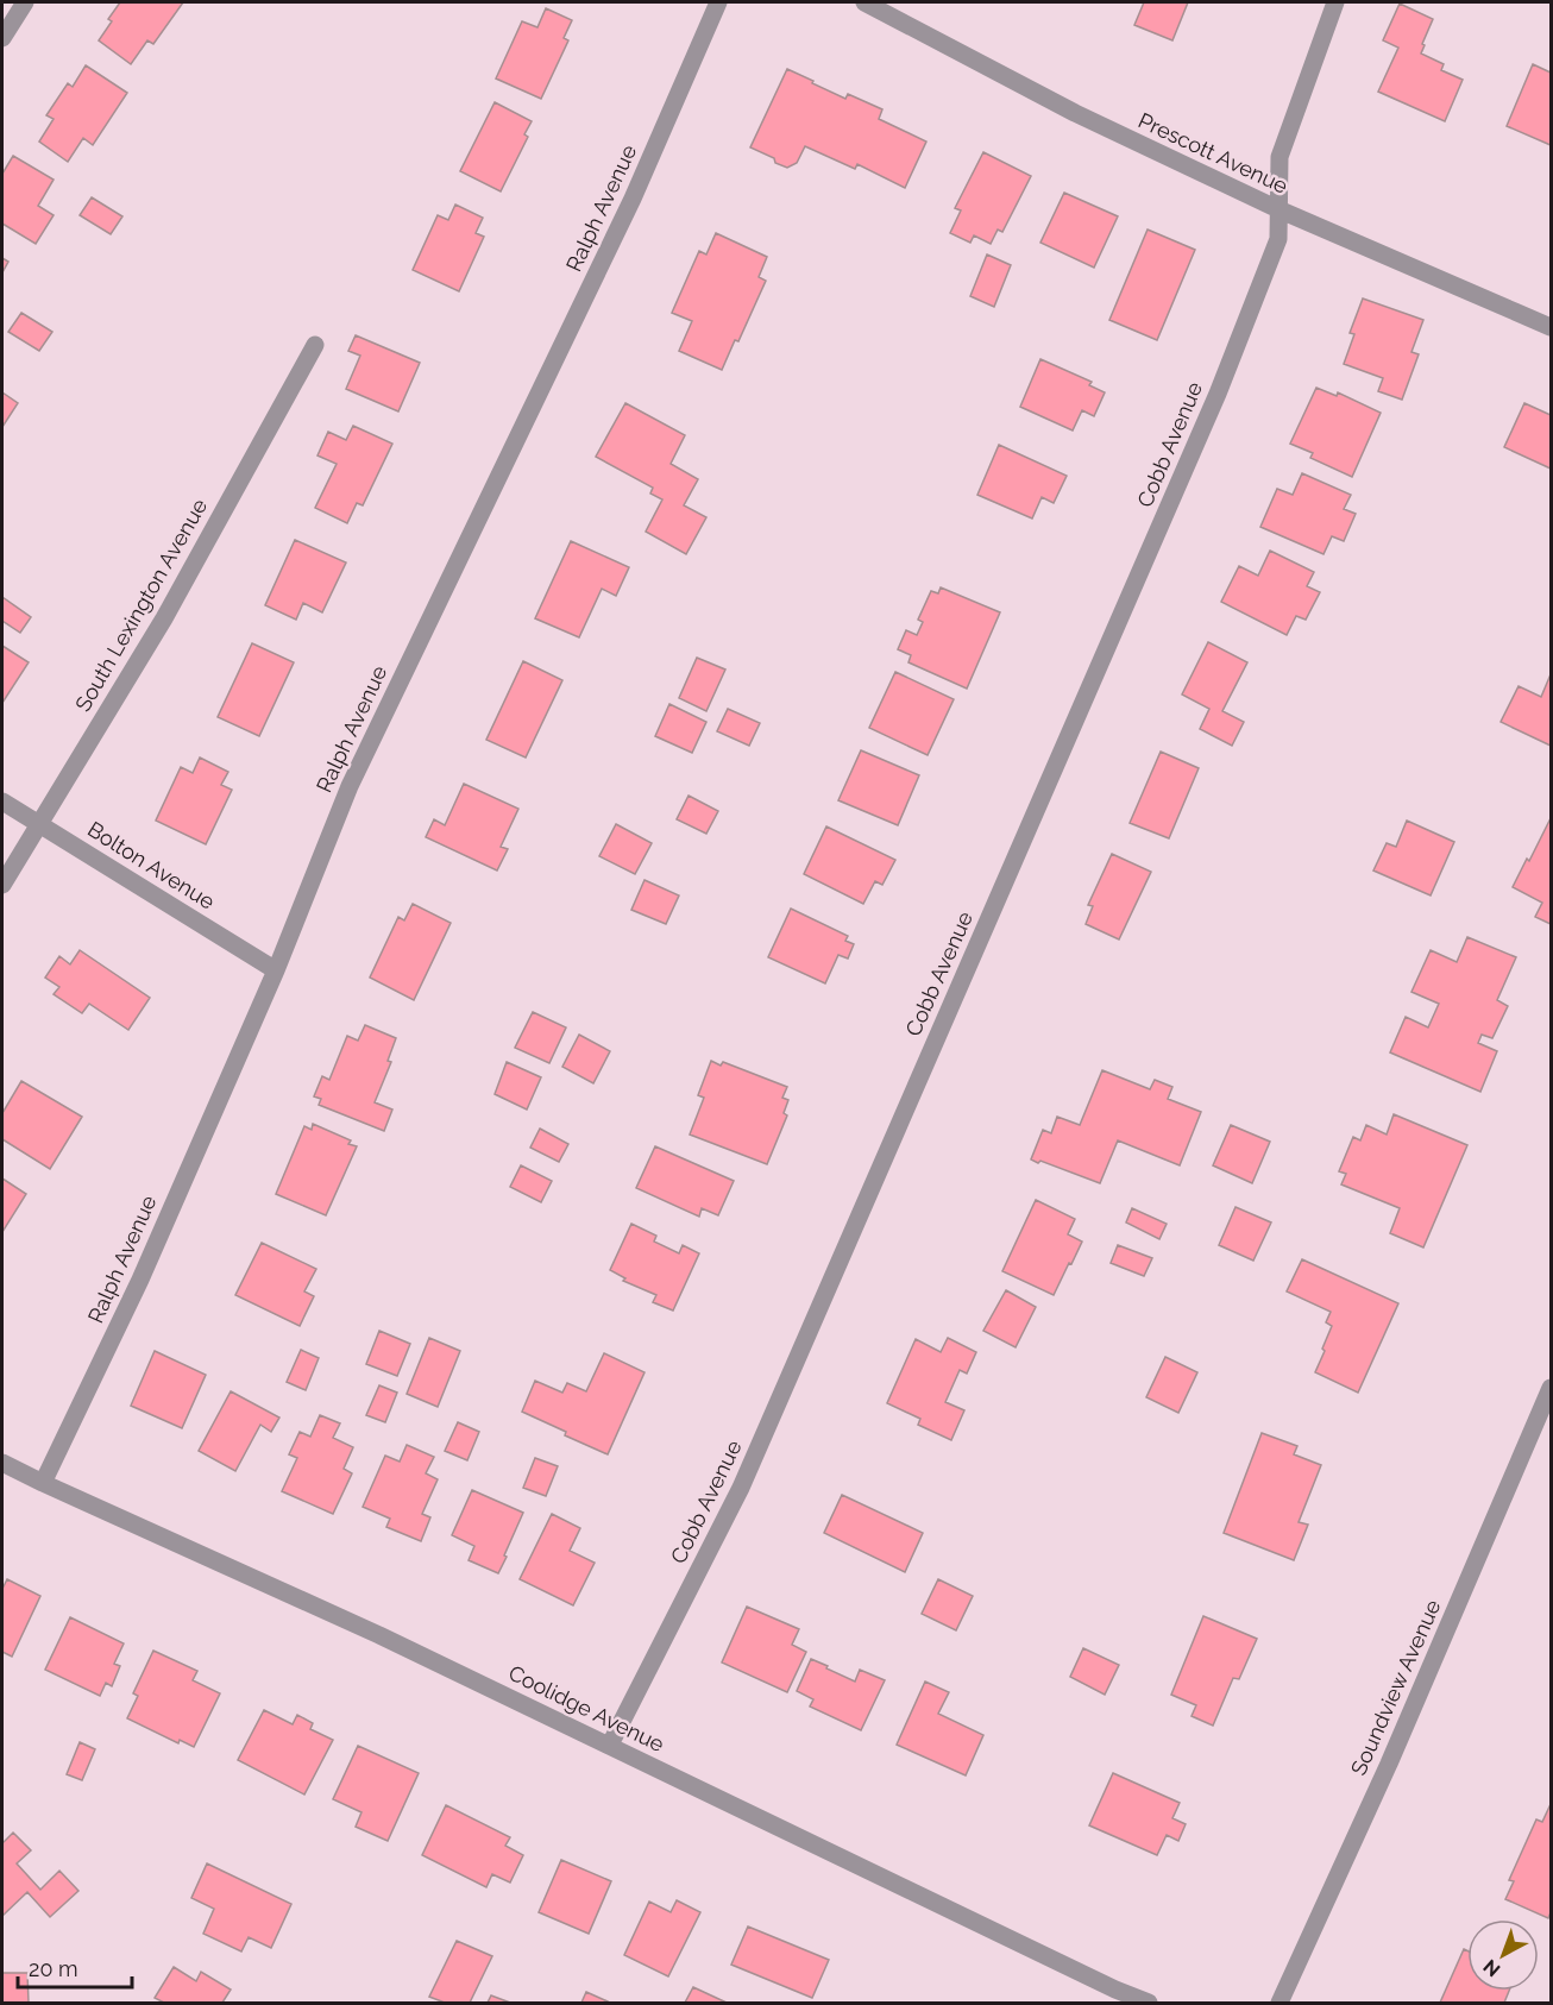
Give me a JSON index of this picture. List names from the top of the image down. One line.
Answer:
{"streets":{"street":["Prescott Avenue","Ralph Avenue","Cobb Avenue","South Lexington Avenue","Bolton Avenue","Soundview Avenue","Coolidge Avenue"]},"crossings":[["Prescott Avenue","Cobb Avenue"],["Ralph Avenue","Bolton Avenue"],["Ralph Avenue","Coolidge Avenue"],["Cobb Avenue","Coolidge Avenue"],["South Lexington Avenue","Bolton Avenue"]],"scale_bar":"20 m","north":"bottom left"}
